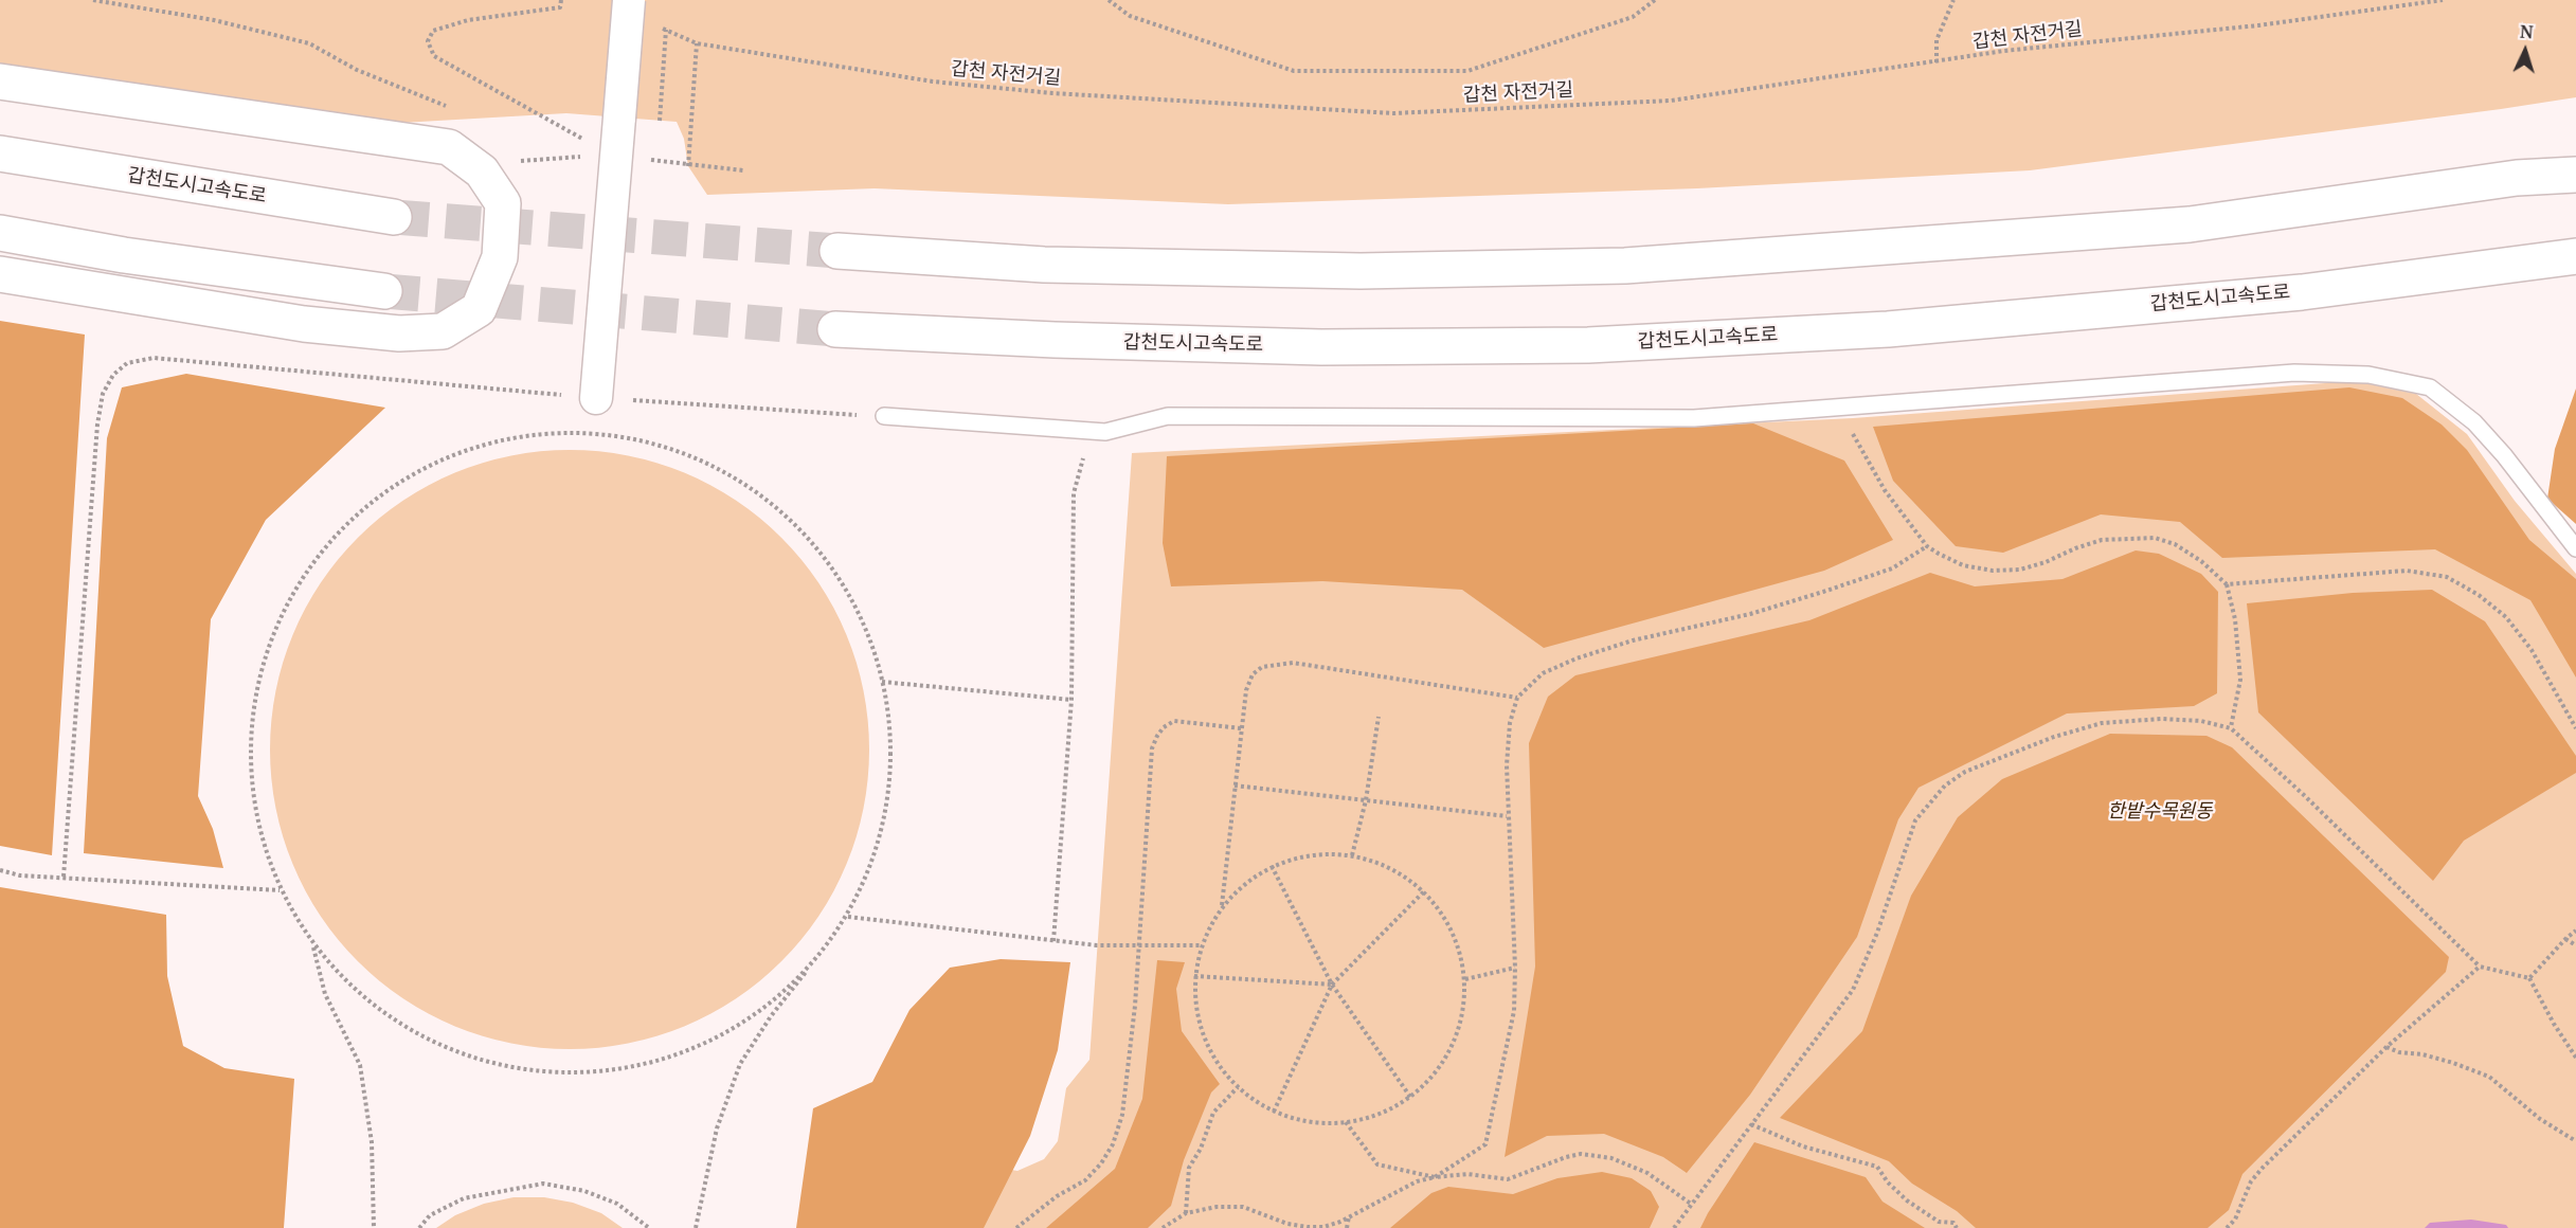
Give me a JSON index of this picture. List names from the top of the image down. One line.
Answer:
{"streets":{"main road":["갑천도시고속도로"],"path":["갑천 자전거길"]},"parks":["한밭수목원동"],"north":"top"}
